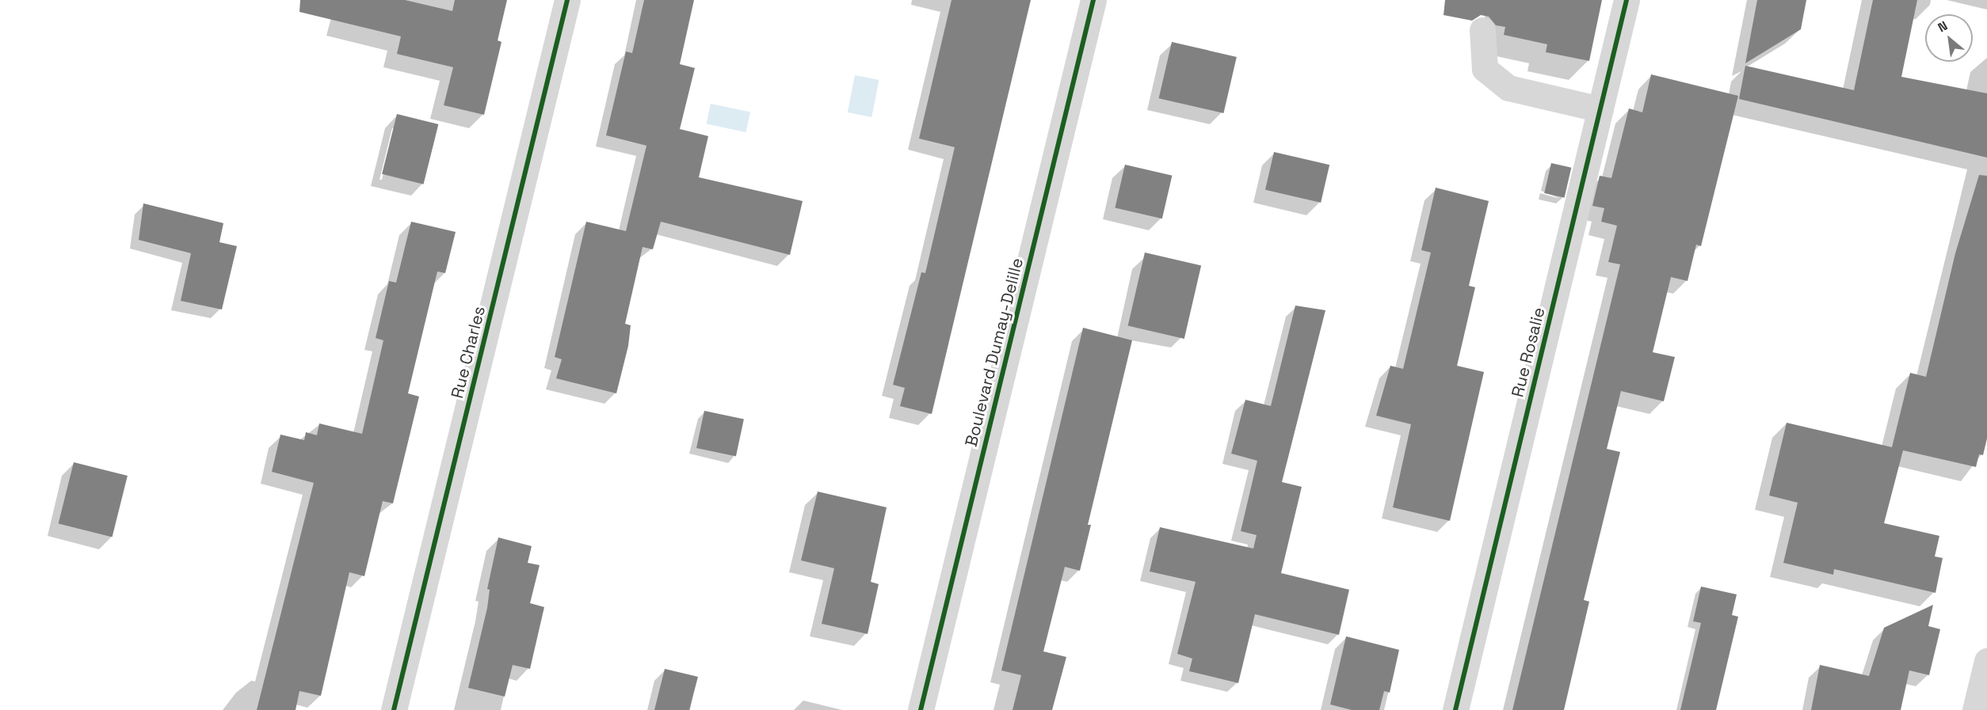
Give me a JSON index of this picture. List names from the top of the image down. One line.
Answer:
{"streets":{"street":["Rue Charles","Boulevard Dumay-Delille","Rue Rosalie"]},"north":"top left"}
